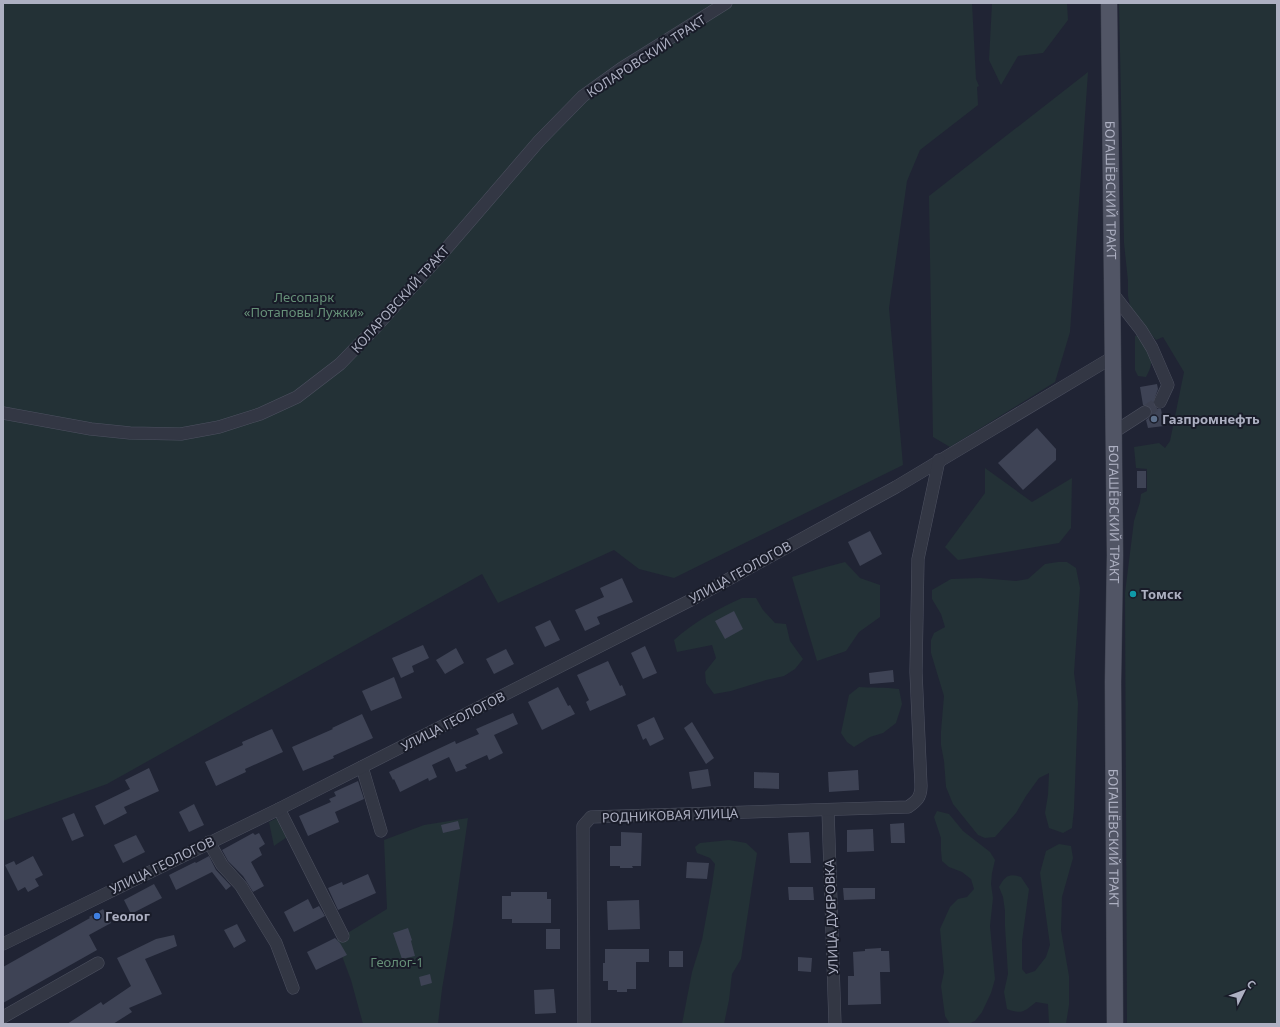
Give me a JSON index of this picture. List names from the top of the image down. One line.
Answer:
{"streets":{"main road":["БОГАШЁВСКИЙ ТРАКТ"],"street":["КОЛАРОВСКИЙ ТРАКТ","УЛИЦА ГЕОЛОГОВ","РОДНИКОВАЯ УЛИЦА","УЛИЦА ДУБРОВКА"]},"crossings":[["БОГАШЁВСКИЙ ТРАКТ","УЛИЦА ГЕОЛОГОВ"],["УЛИЦА ГЕОЛОГОВ","РОДНИКОВАЯ УЛИЦА"],["РОДНИКОВАЯ УЛИЦА","УЛИЦА ДУБРОВКА"]],"parks":["Лесопарк «Потаповы Лужки»","Геолог-1"],"places":["Газпромнефть","Томск","Геолог"],"north":"top right"}
